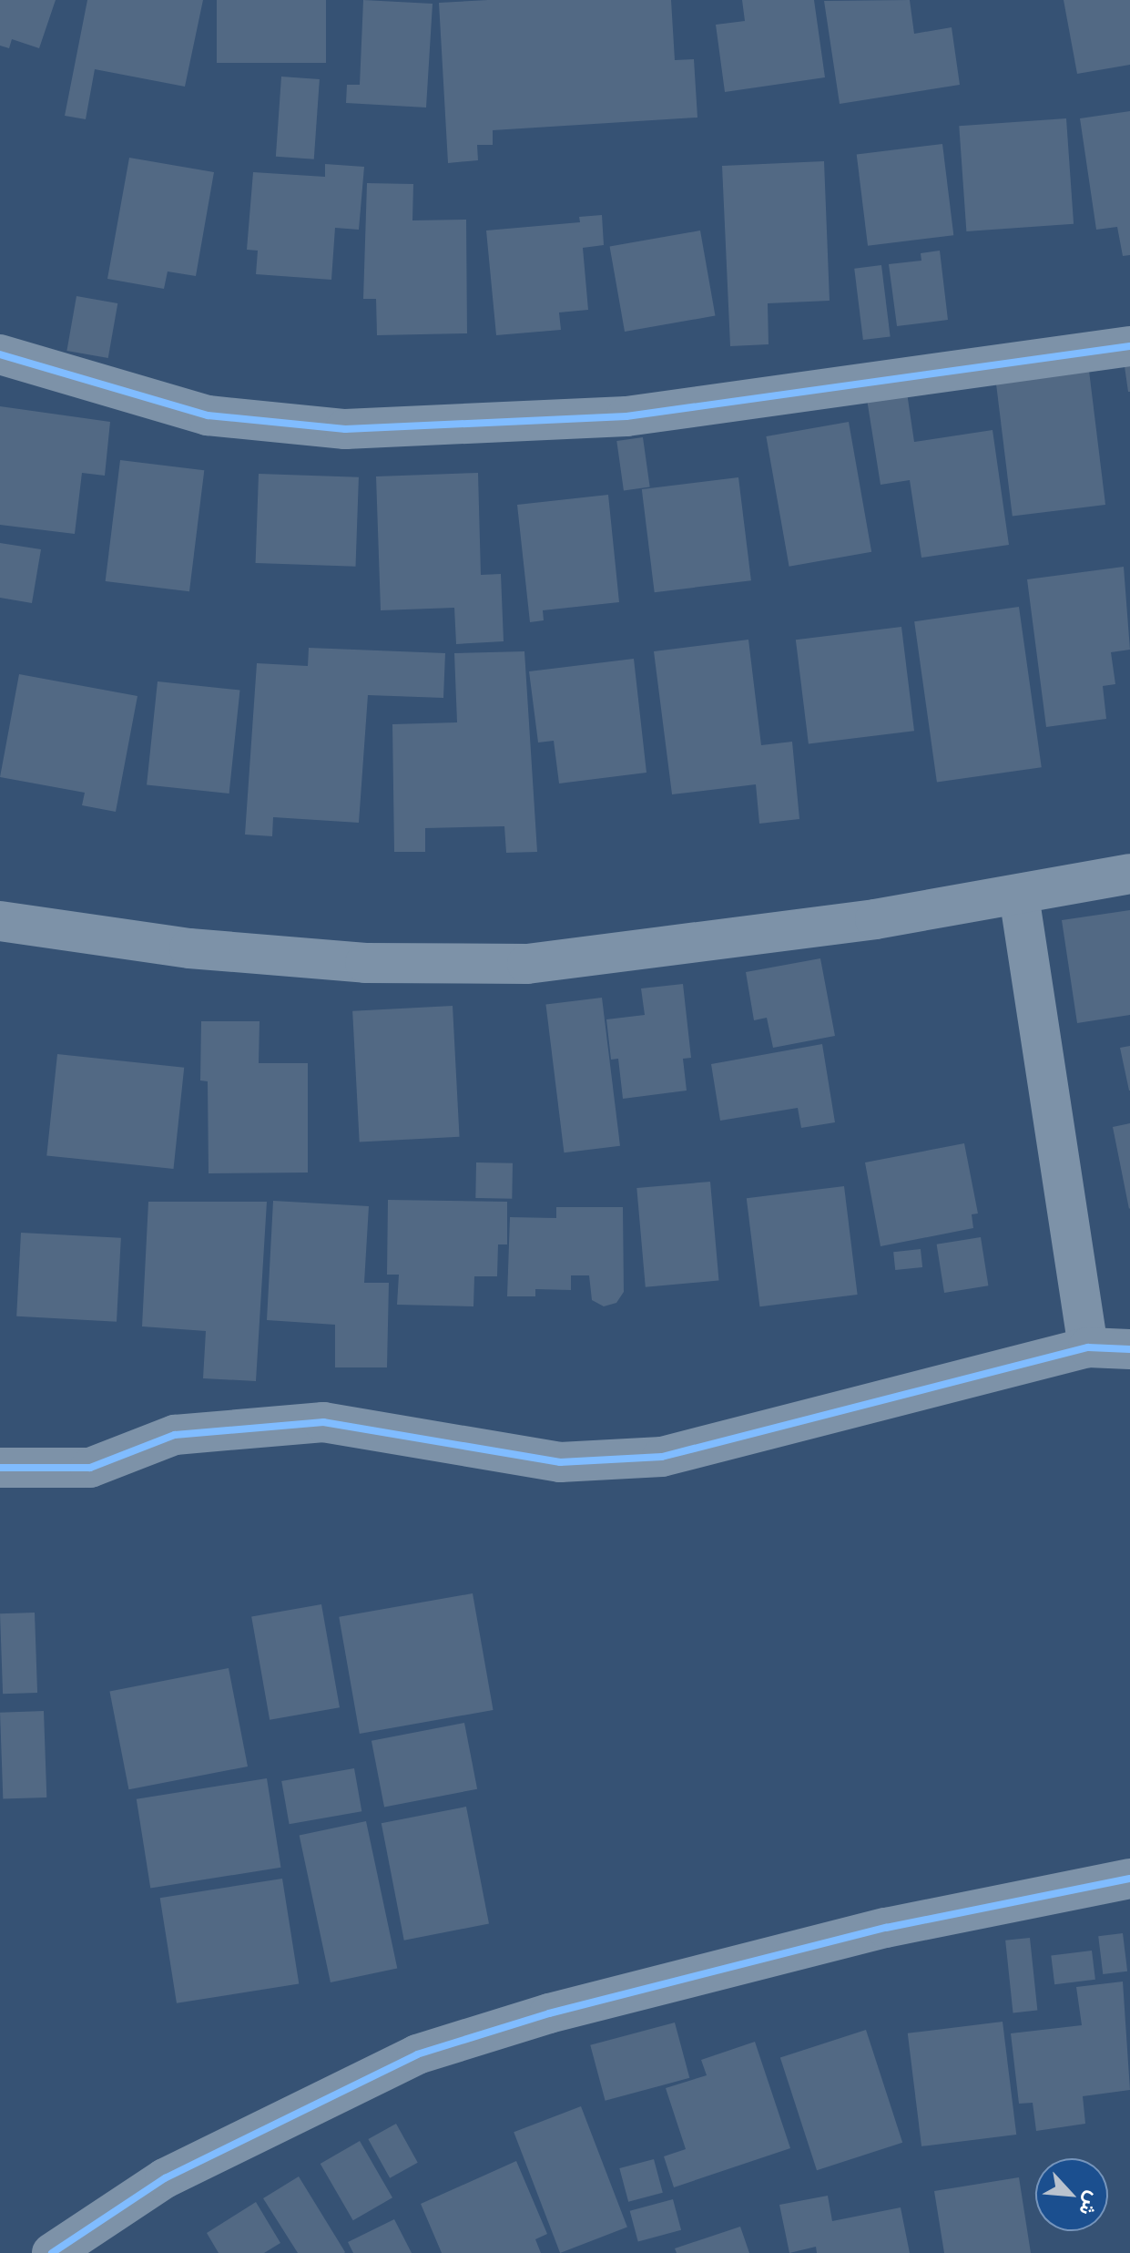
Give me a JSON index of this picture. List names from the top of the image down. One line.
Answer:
{"north":"bottom right"}
